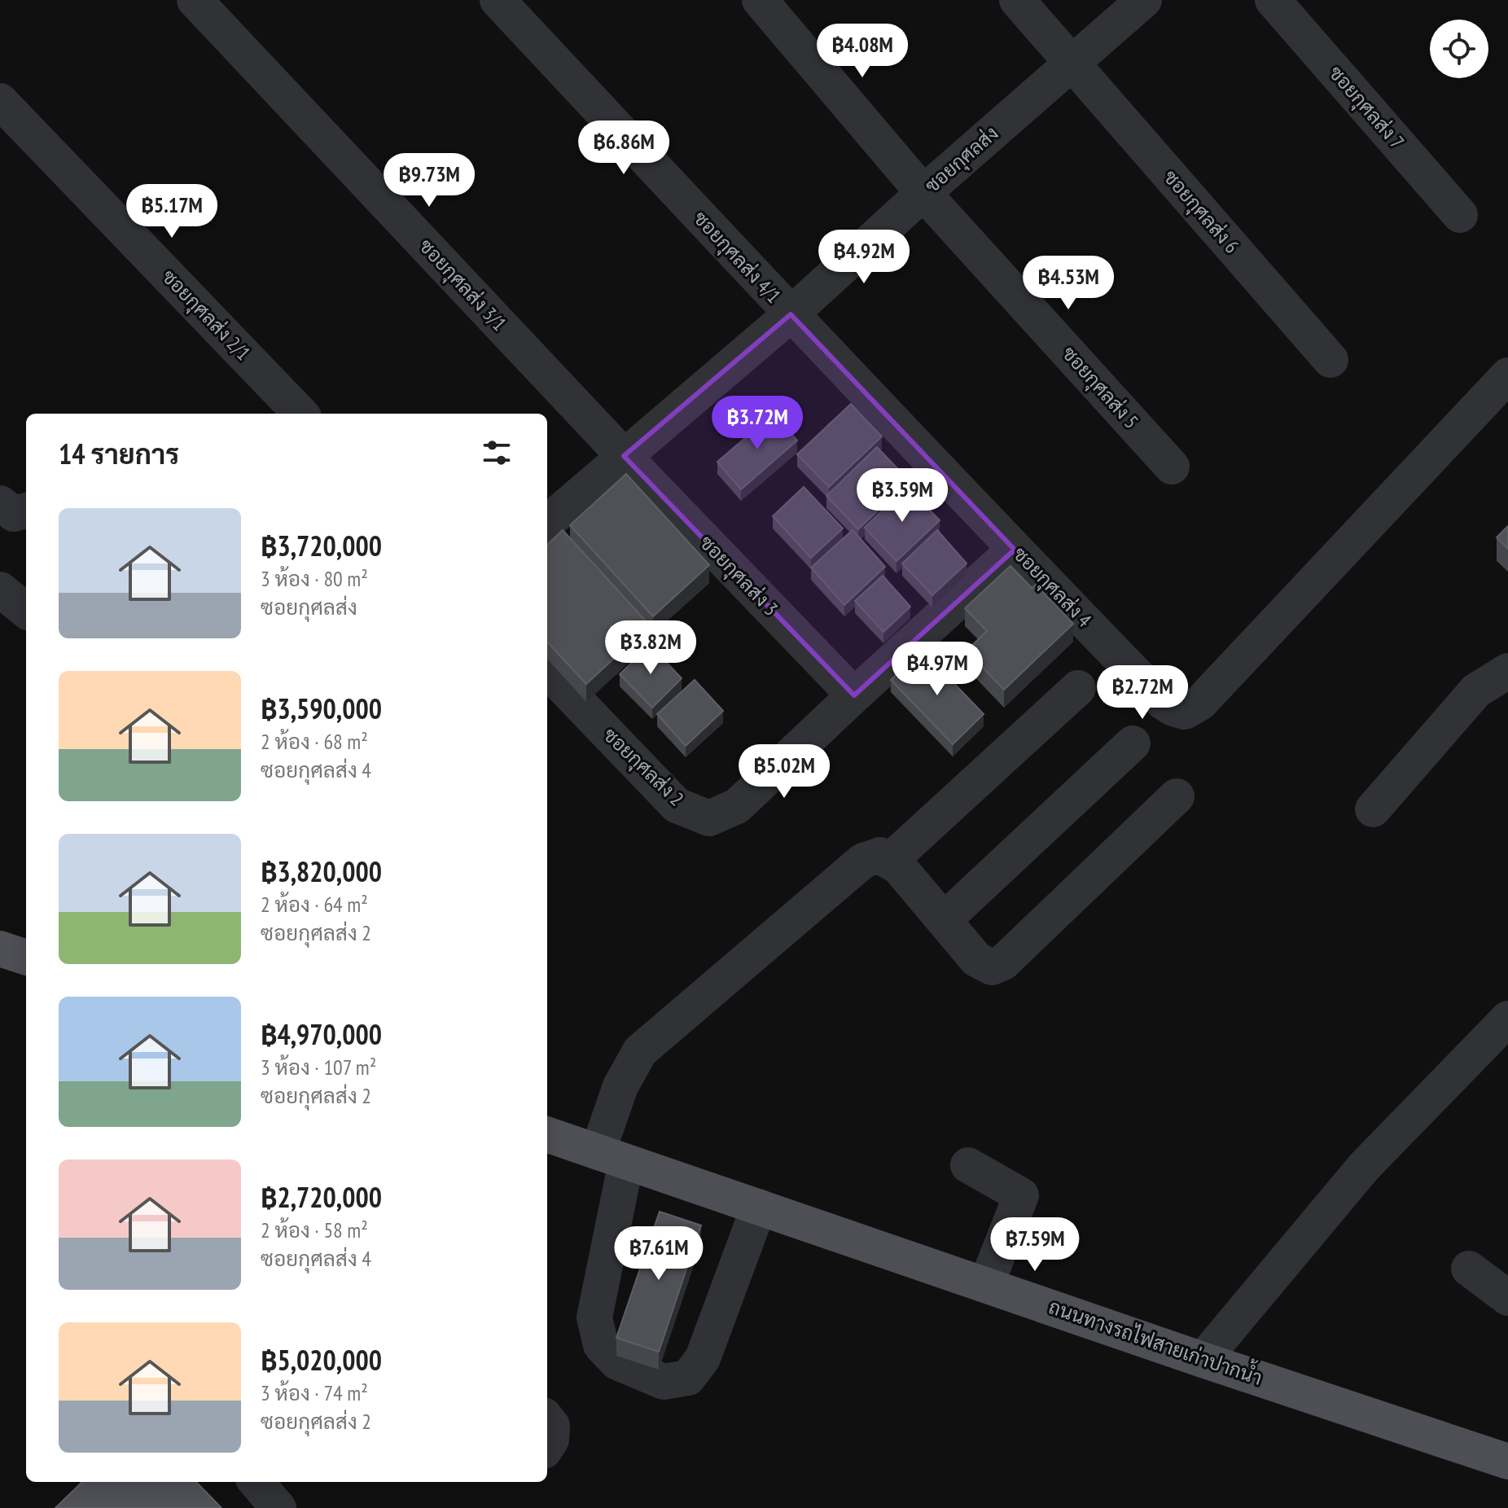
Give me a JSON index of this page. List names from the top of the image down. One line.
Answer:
{"streets":{"main road":["ถนนทางรถไฟสายเก่าปากน้ำ"],"street":["ซอยกุศลส่ง 7","ซอยกุศลส่ง","ซอยกุศลส่ง 6","ซอยกุศลส่ง 4/1","ซอยกุศลส่ง 3/1","ซอยกุศลส่ง 2/1","ซอยกุศลส่ง 5","ซอยกุศลส่ง 3","ซอยกุศลส่ง 4","ซอยกุศลส่ง 2"]},"crossings":[["ซอยกุศลส่ง","ซอยกุศลส่ง 6"],["ซอยกุศลส่ง","ซอยกุศลส่ง 4/1"],["ซอยกุศลส่ง","ซอยกุศลส่ง 3/1"],["ซอยกุศลส่ง","ซอยกุศลส่ง 5"],["ซอยกุศลส่ง","ซอยกุศลส่ง 3"],["ซอยกุศลส่ง","ซอยกุศลส่ง 4"],["ซอยกุศลส่ง 4/1","ซอยกุศลส่ง 4"],["ซอยกุศลส่ง 3/1","ซอยกุศลส่ง 3"],["ซอยกุศลส่ง 3","ซอยกุศลส่ง 2"],["ซอยกุศลส่ง 4","ซอยกุศลส่ง 2"]],"page":{"price":["฿4.08M","฿6.86M","฿9.73M","฿5.17M","฿4.92M","฿4.53M","฿3.72M","฿3.59M","฿3.82M","฿4.97M","฿2.72M","฿5.02M","฿7.59M","฿7.61M"],"heading":"14 รายการ","list":[{"name":"฿3,720,000","note":"3 ห้อง · 80 m² · ซอยกุศลส่ง"},{"name":"฿3,590,000","note":"2 ห้อง · 68 m² · ซอยกุศลส่ง 4"},{"name":"฿3,820,000","note":"2 ห้อง · 64 m² · ซอยกุศลส่ง 2"},{"name":"฿4,970,000","note":"3 ห้อง · 107 m² · ซอยกุศลส่ง 2"},{"name":"฿2,720,000","note":"2 ห้อง · 58 m² · ซอยกุศลส่ง 4"},{"name":"฿5,020,000","note":"3 ห้อง · 74 m² · ซอยกุศลส่ง 2"}]}}
